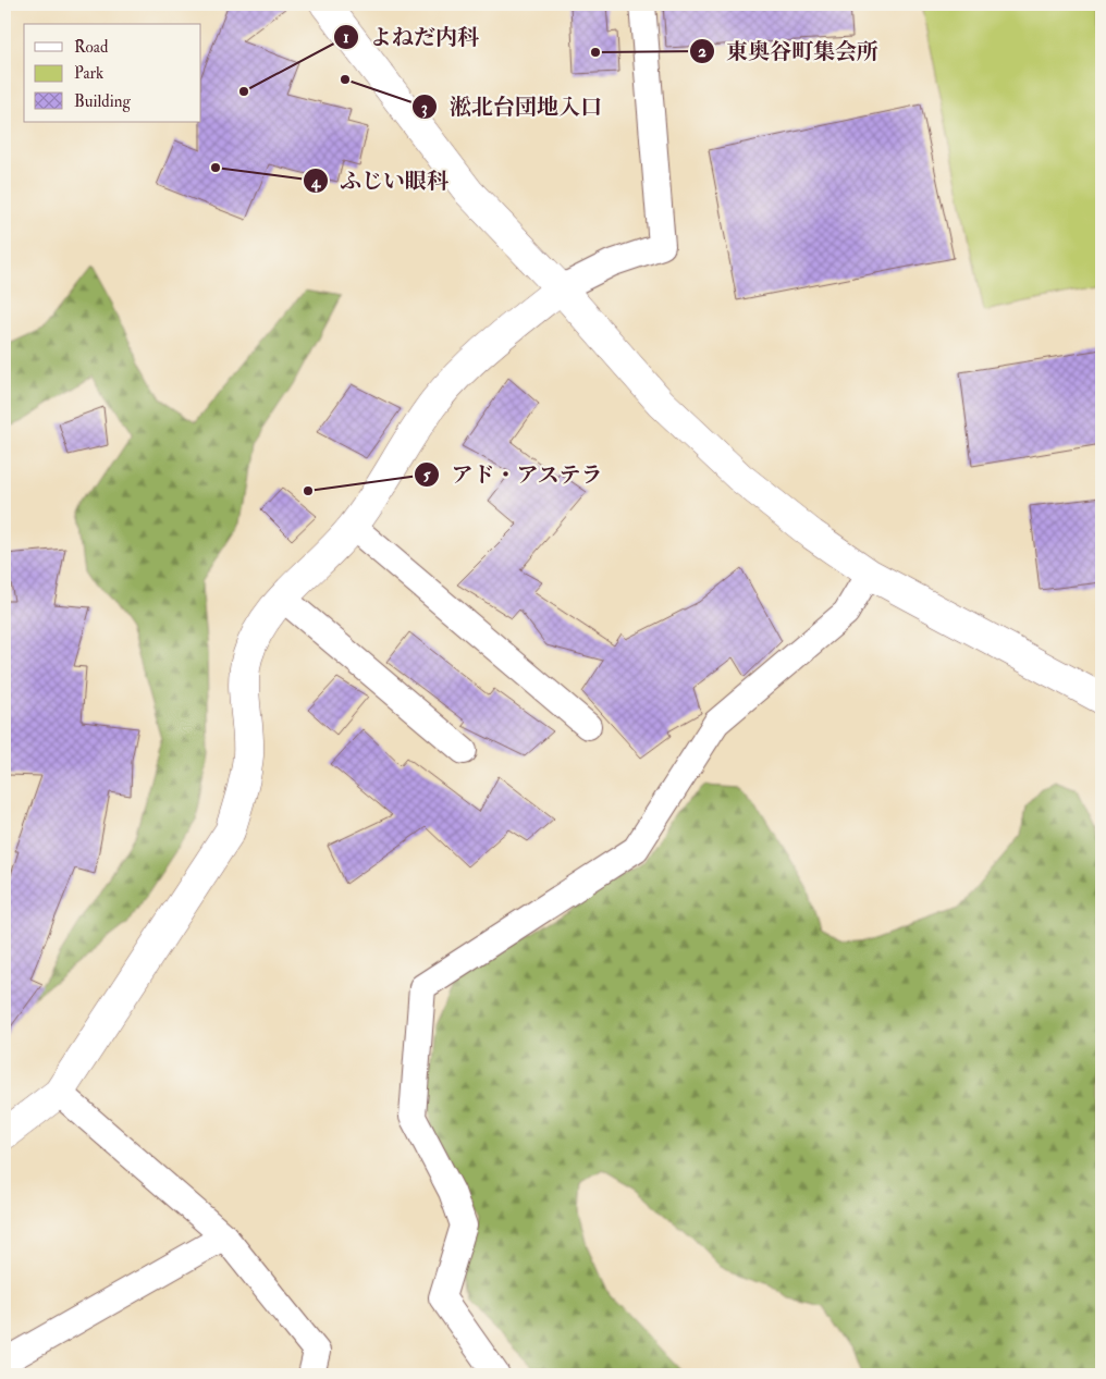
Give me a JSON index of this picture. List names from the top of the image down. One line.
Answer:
{"places":["東奥谷町集会所","淞北台団地入口","よねだ内科","ふじい眼科","アド・アステラ"],"legend":["Road","Park","Building"]}
